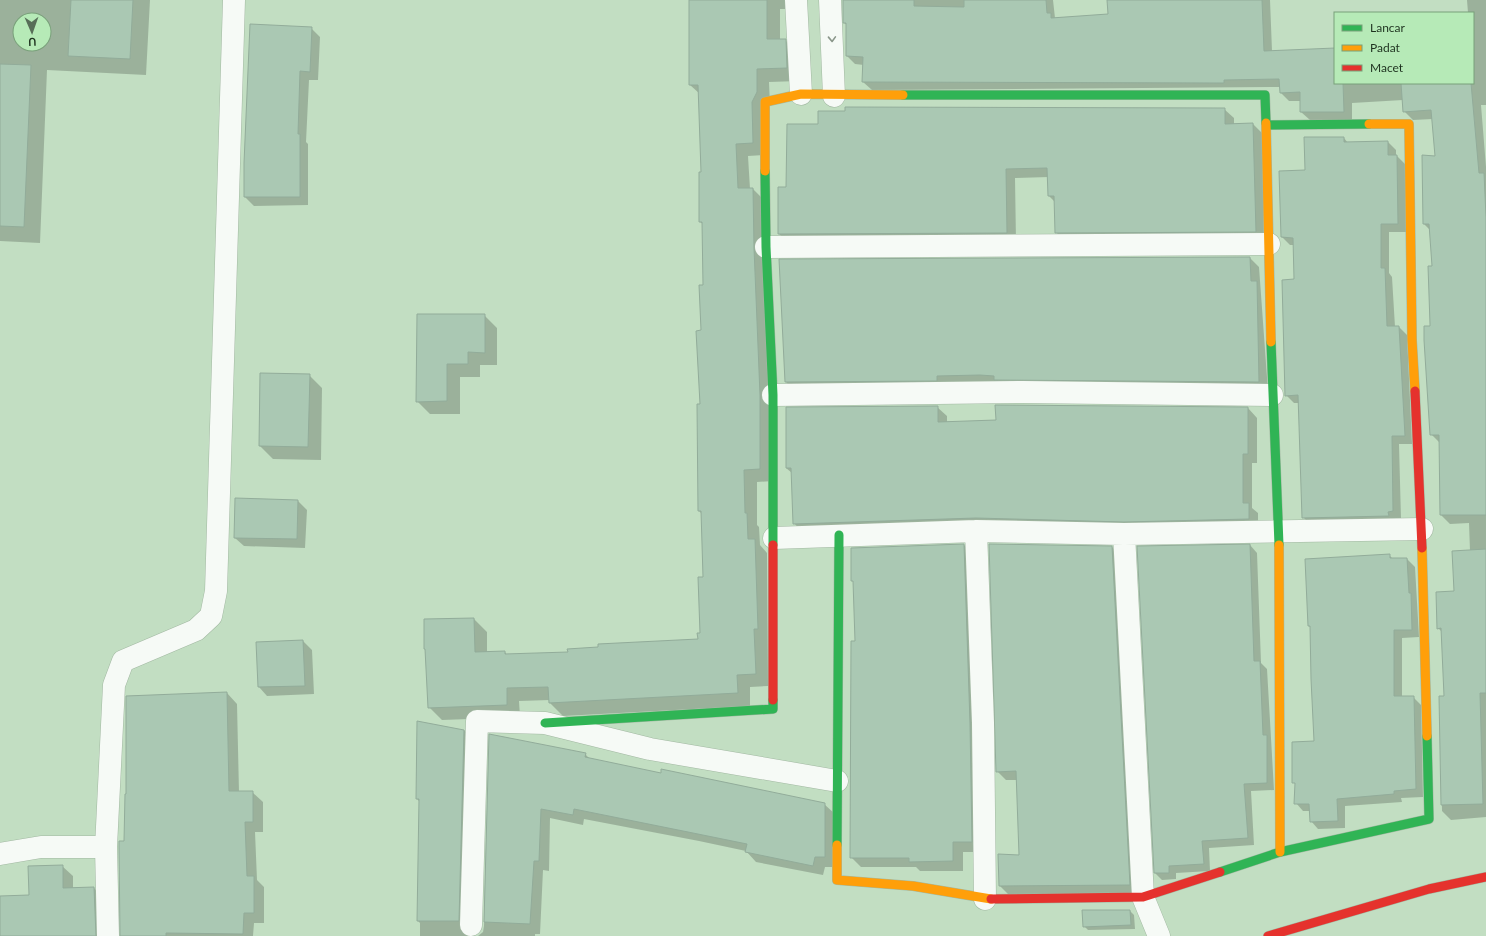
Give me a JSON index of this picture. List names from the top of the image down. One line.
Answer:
{"legend":["Lancar","Padat","Macet"],"north":"bottom"}
